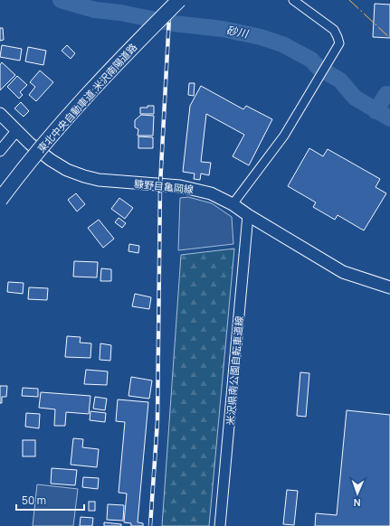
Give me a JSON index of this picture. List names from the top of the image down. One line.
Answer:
{"streets":{"highway":["東北中央自動車道;米沢南陽道路"],"main road":["糠野目亀岡線"],"street":["米沢県南公園自転車道線"]},"crossings":[["糠野目亀岡線","米沢県南公園自転車道線"]],"water":["砂川"],"scale_bar":"50 m","north":"bottom"}
